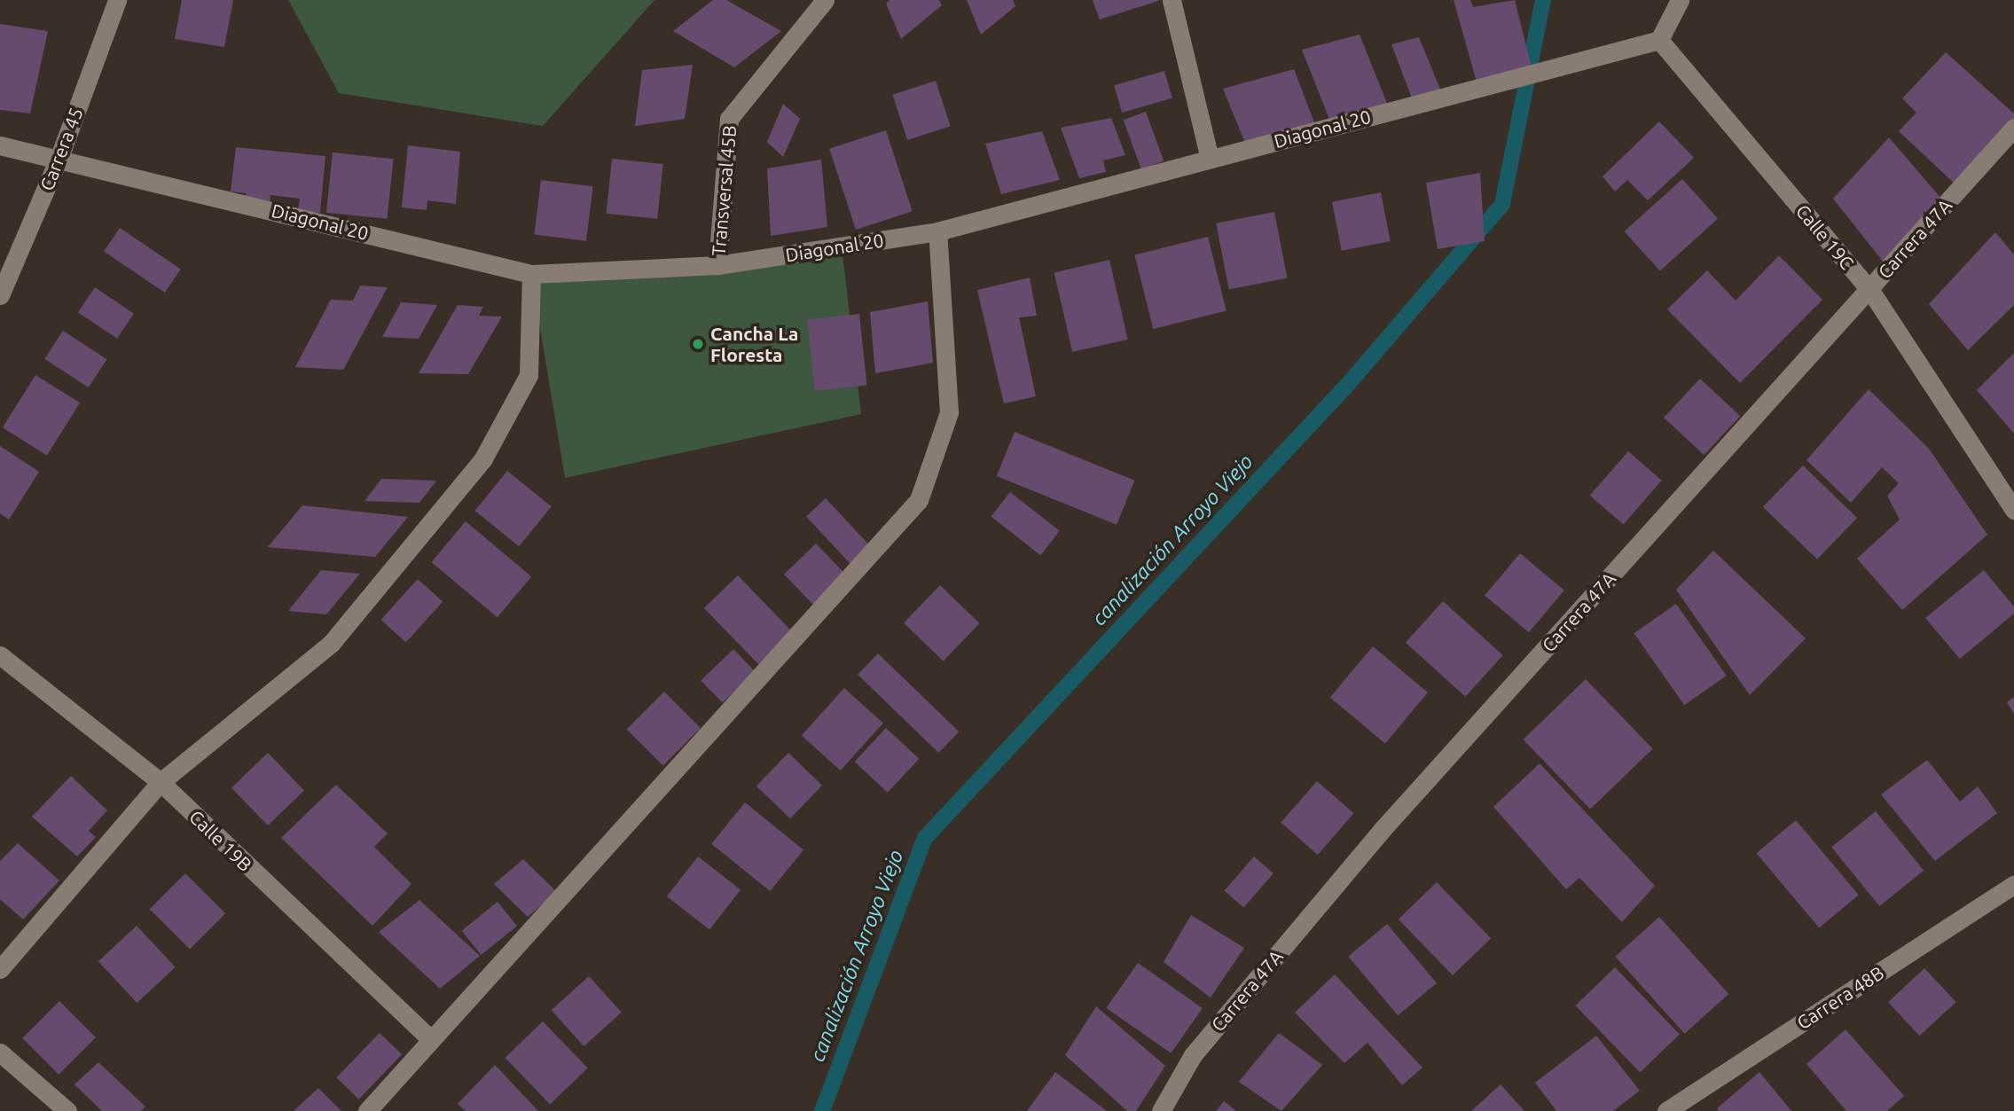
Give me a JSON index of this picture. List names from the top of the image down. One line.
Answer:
{"streets":{"street":["Diagonal 20","Carrera 45","Transversal 45B","Calle 19C","Carrera 47A","Calle 19B","Carrera 48B"]},"crossings":[["Diagonal 20","Carrera 45"],["Diagonal 20","Transversal 45B"],["Diagonal 20","Calle 19C"],["Calle 19C","Carrera 47A"]],"water":["canalización Arroyo Viejo"],"places":["Cancha La Floresta"]}
